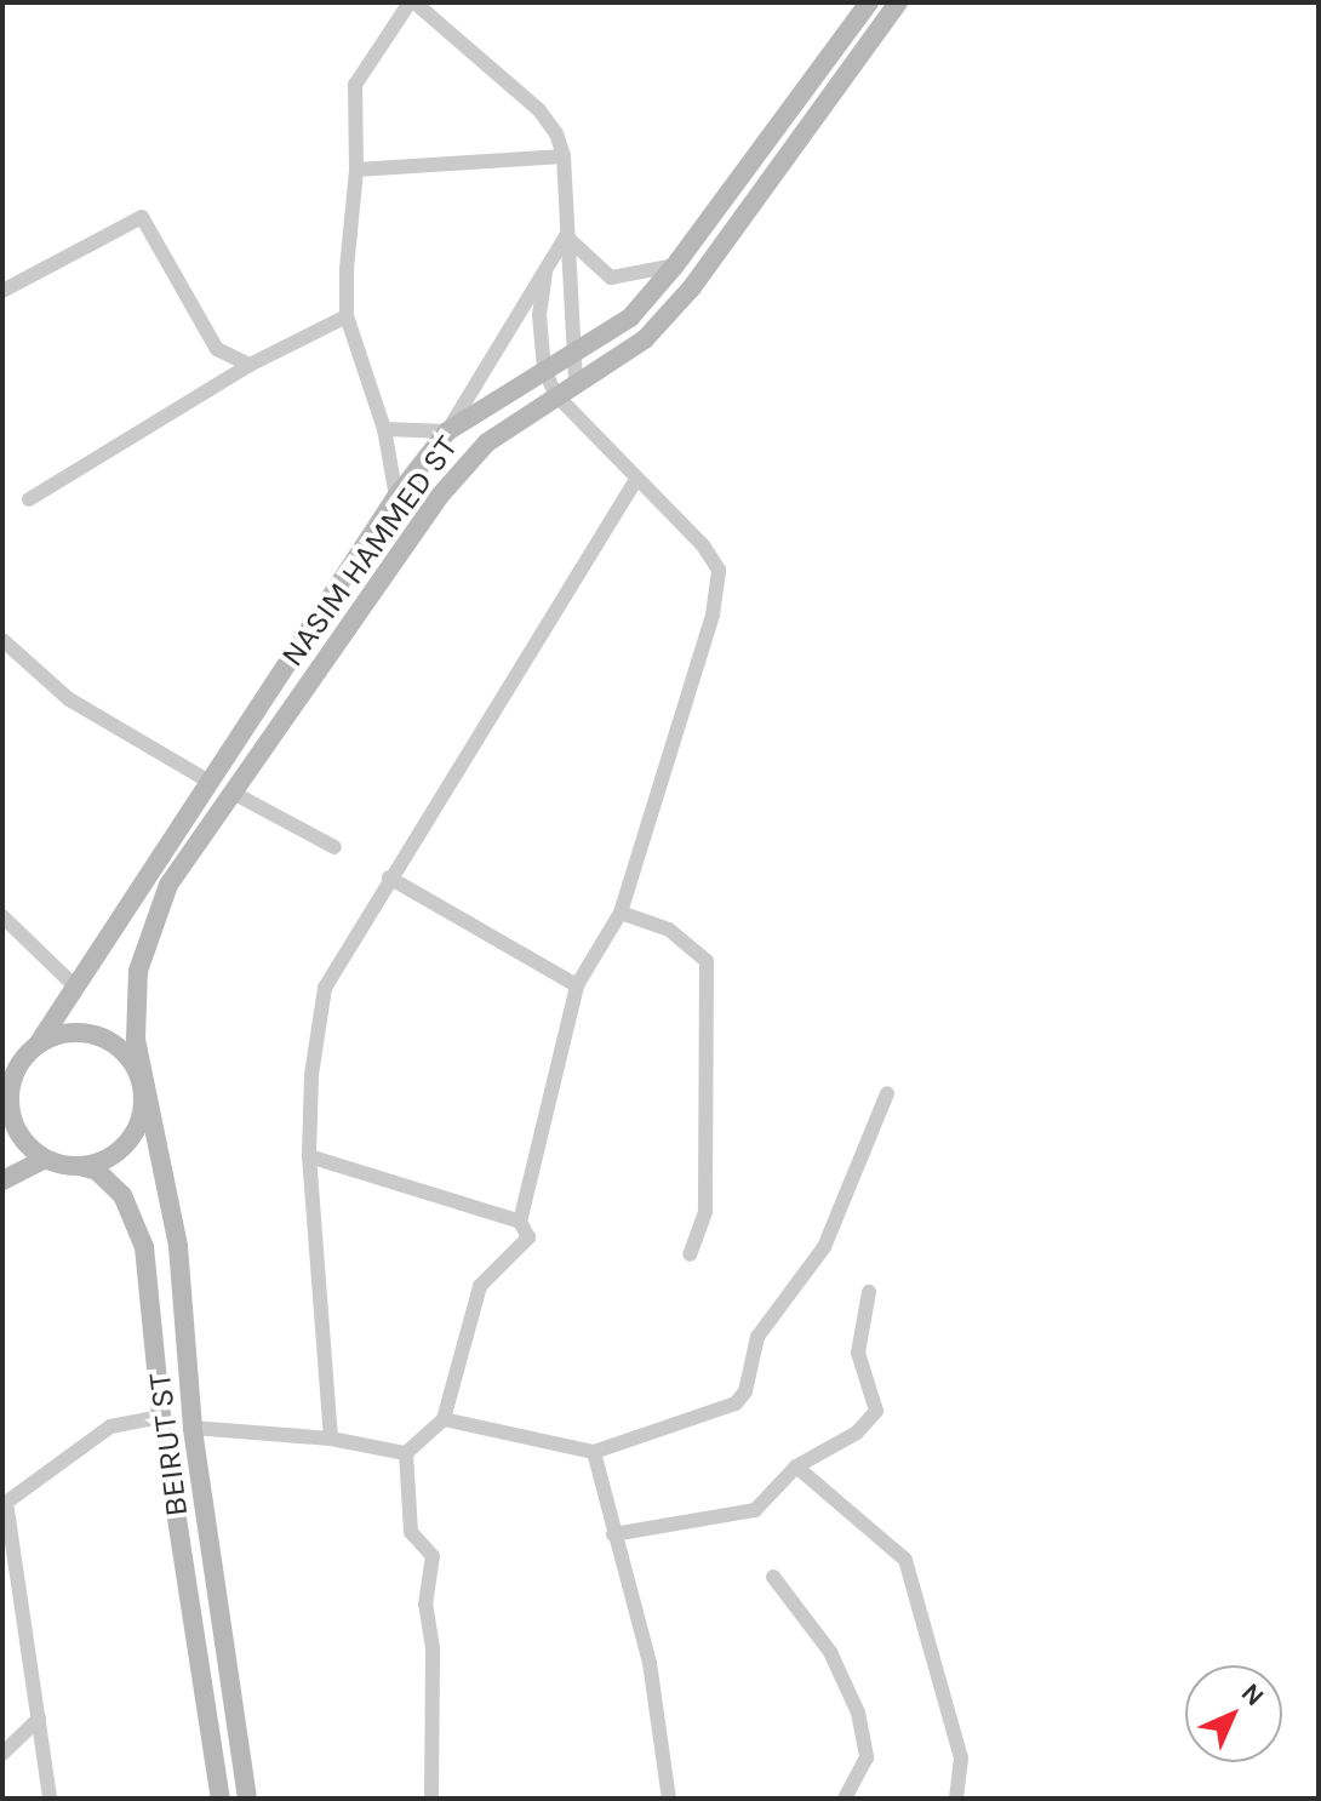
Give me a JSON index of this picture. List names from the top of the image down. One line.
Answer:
{"streets":{"main road":["NASIM HAMMED ST","BEIRUT ST"]},"crossings":[["NASIM HAMMED ST","BEIRUT ST"]],"north":"top right"}
